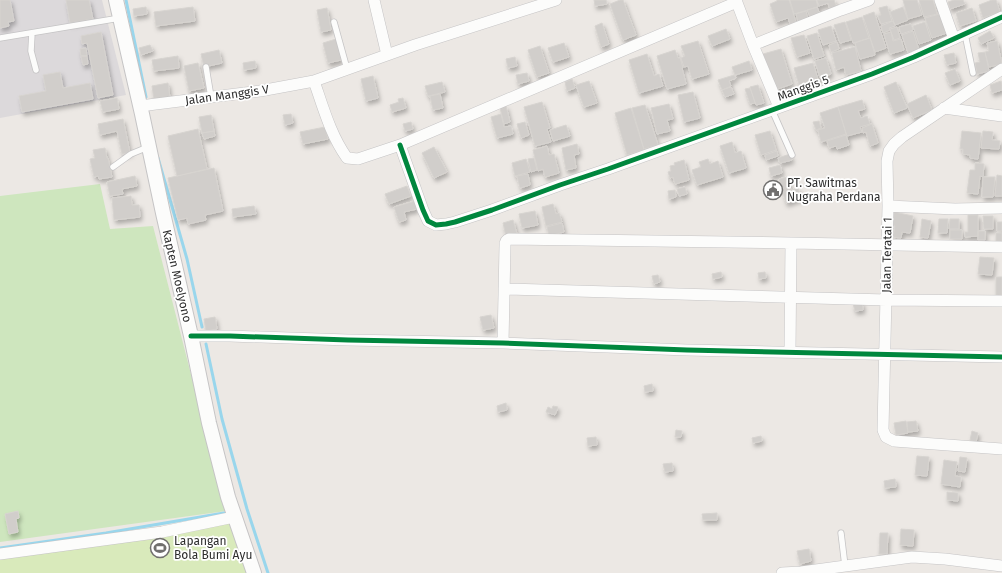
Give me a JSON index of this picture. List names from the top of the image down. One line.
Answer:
{"streets":{"street":["Manggis 5","Jalan Manggis V","Jalan Teratai 1","Kapten Moelyono"]},"crossings":[["Jalan Manggis V","Kapten Moelyono"]],"places":{"public building":["PT. Sawitmas Nugraha Perdana"],"sports":["Lapangan Bola Bumi Ayu"]}}
